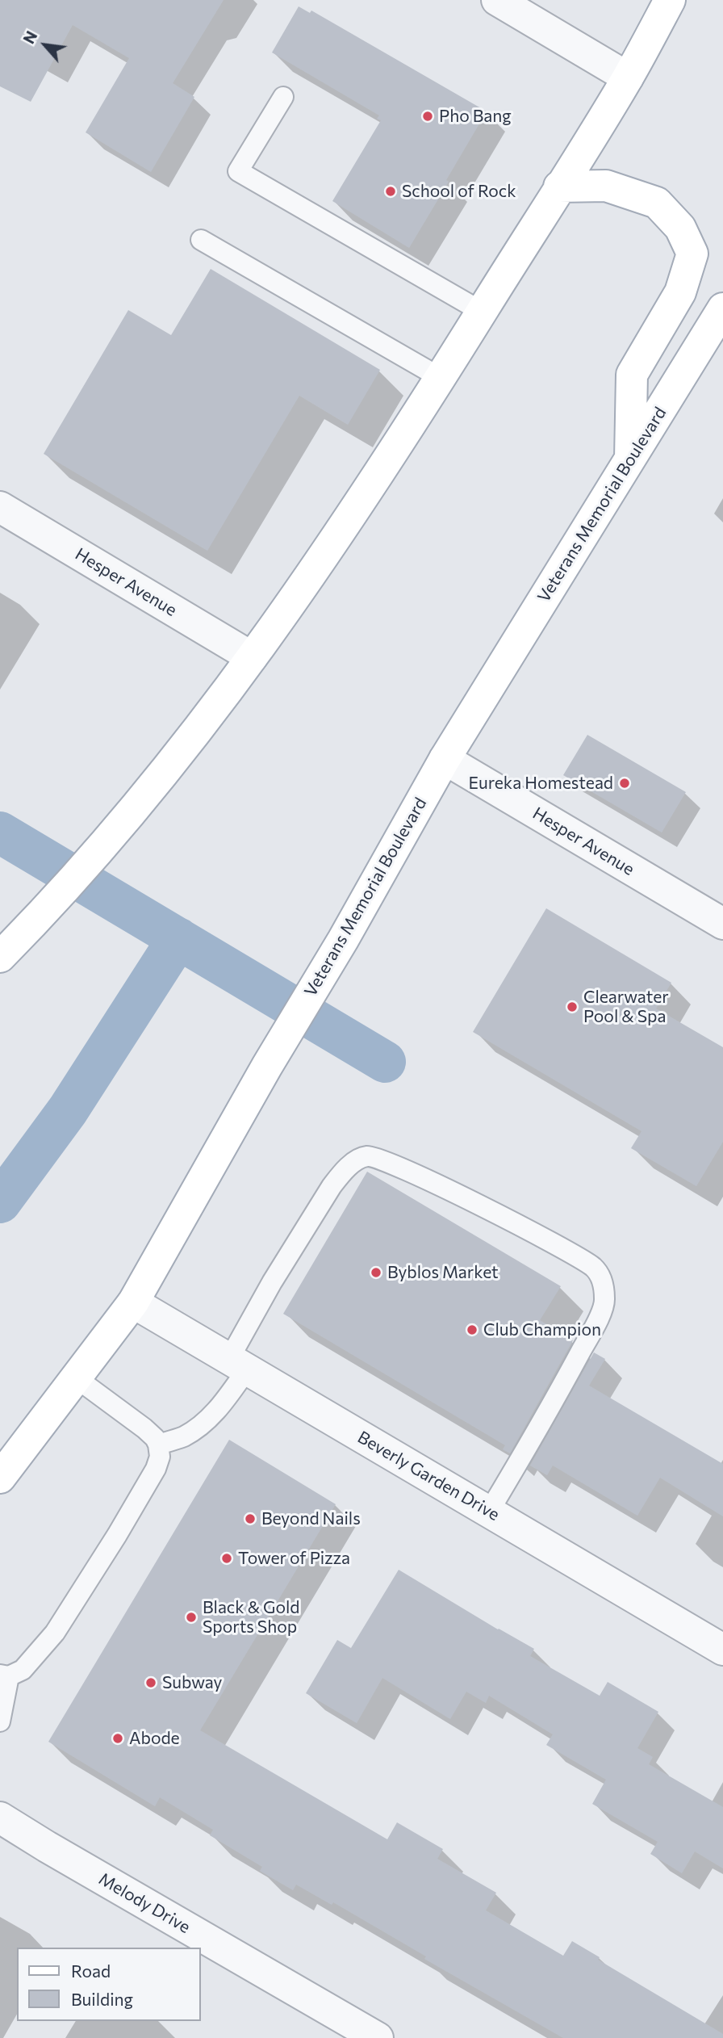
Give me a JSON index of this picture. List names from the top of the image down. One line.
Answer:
{"streets":{"main road":["Veterans Memorial Boulevard"],"street":["Hesper Avenue","Beverly Garden Drive","Melody Drive"]},"crossings":[["Veterans Memorial Boulevard","Hesper Avenue"],["Veterans Memorial Boulevard","Beverly Garden Drive"]],"places":["Pho Bang","School of Rock","Eureka Homestead","Clearwater Pool & Spa","Byblos Market","Club Champion","Beyond Nails","Tower of Pizza","Black & Gold Sports Shop","Subway","Abode"],"legend":["Road","Building"],"north":"top left"}
